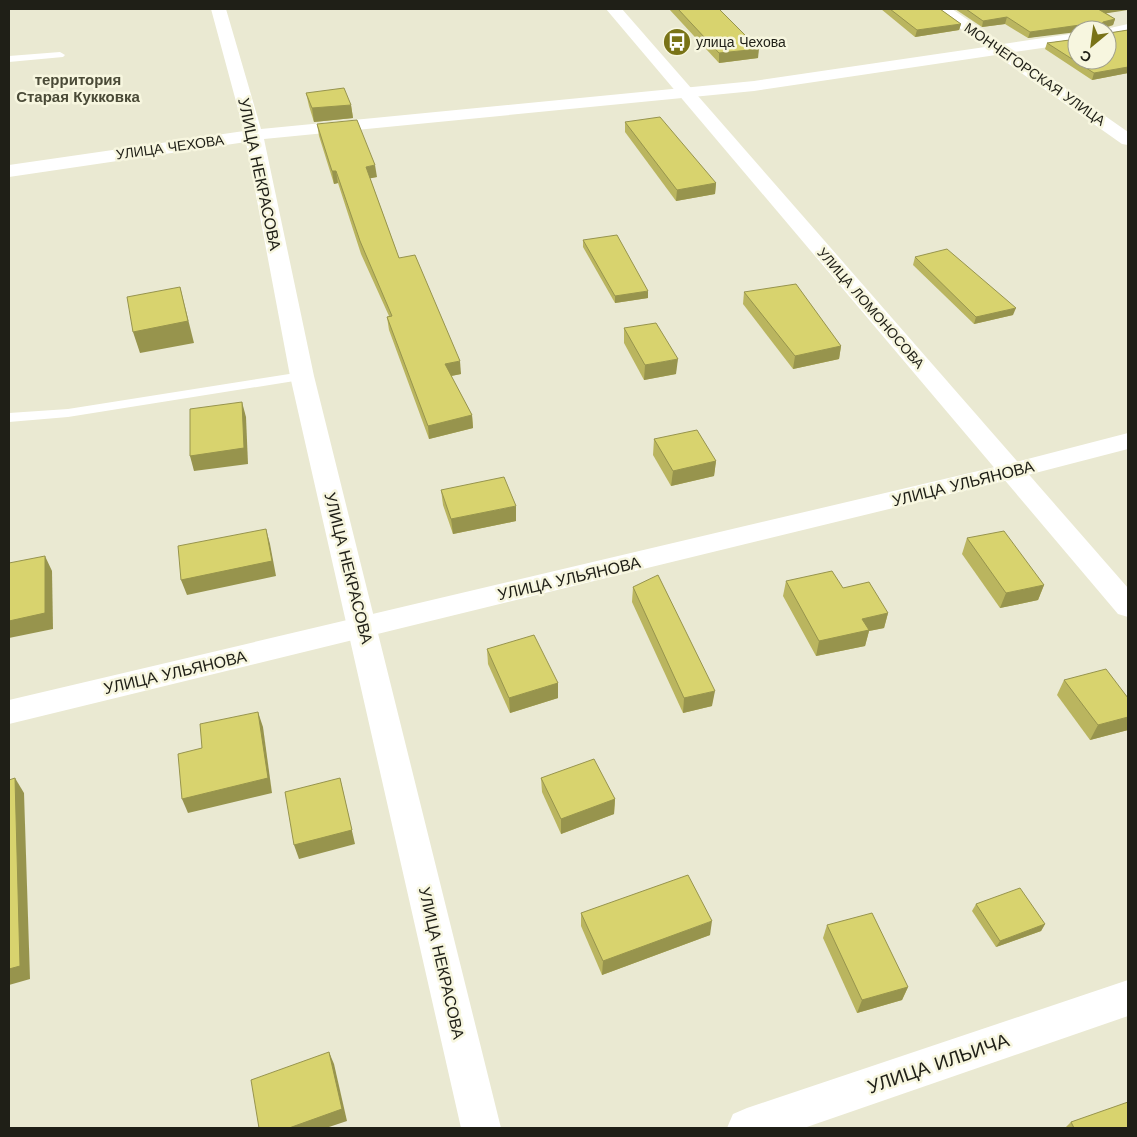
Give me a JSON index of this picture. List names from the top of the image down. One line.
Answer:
{"streets":{"street":["МОНЧЕГОРСКАЯ УЛИЦА","УЛИЦА ЧЕХОВА","УЛИЦА НЕКРАСОВА","УЛИЦА ЛОМОНОСОВА","УЛИЦА УЛЬЯНОВА","УЛИЦА ИЛЬИЧА"]},"crossings":[["МОНЧЕГОРСКАЯ УЛИЦА","УЛИЦА ЧЕХОВА"],["УЛИЦА ЧЕХОВА","УЛИЦА НЕКРАСОВА"],["УЛИЦА ЧЕХОВА","УЛИЦА ЛОМОНОСОВА"],["УЛИЦА НЕКРАСОВА","УЛИЦА УЛЬЯНОВА"],["УЛИЦА ЛОМОНОСОВА","УЛИЦА УЛЬЯНОВА"]],"districts":["территория Старая Кукковка"],"places":{"bus stop":["улица Чехова"]},"north":"bottom left"}
